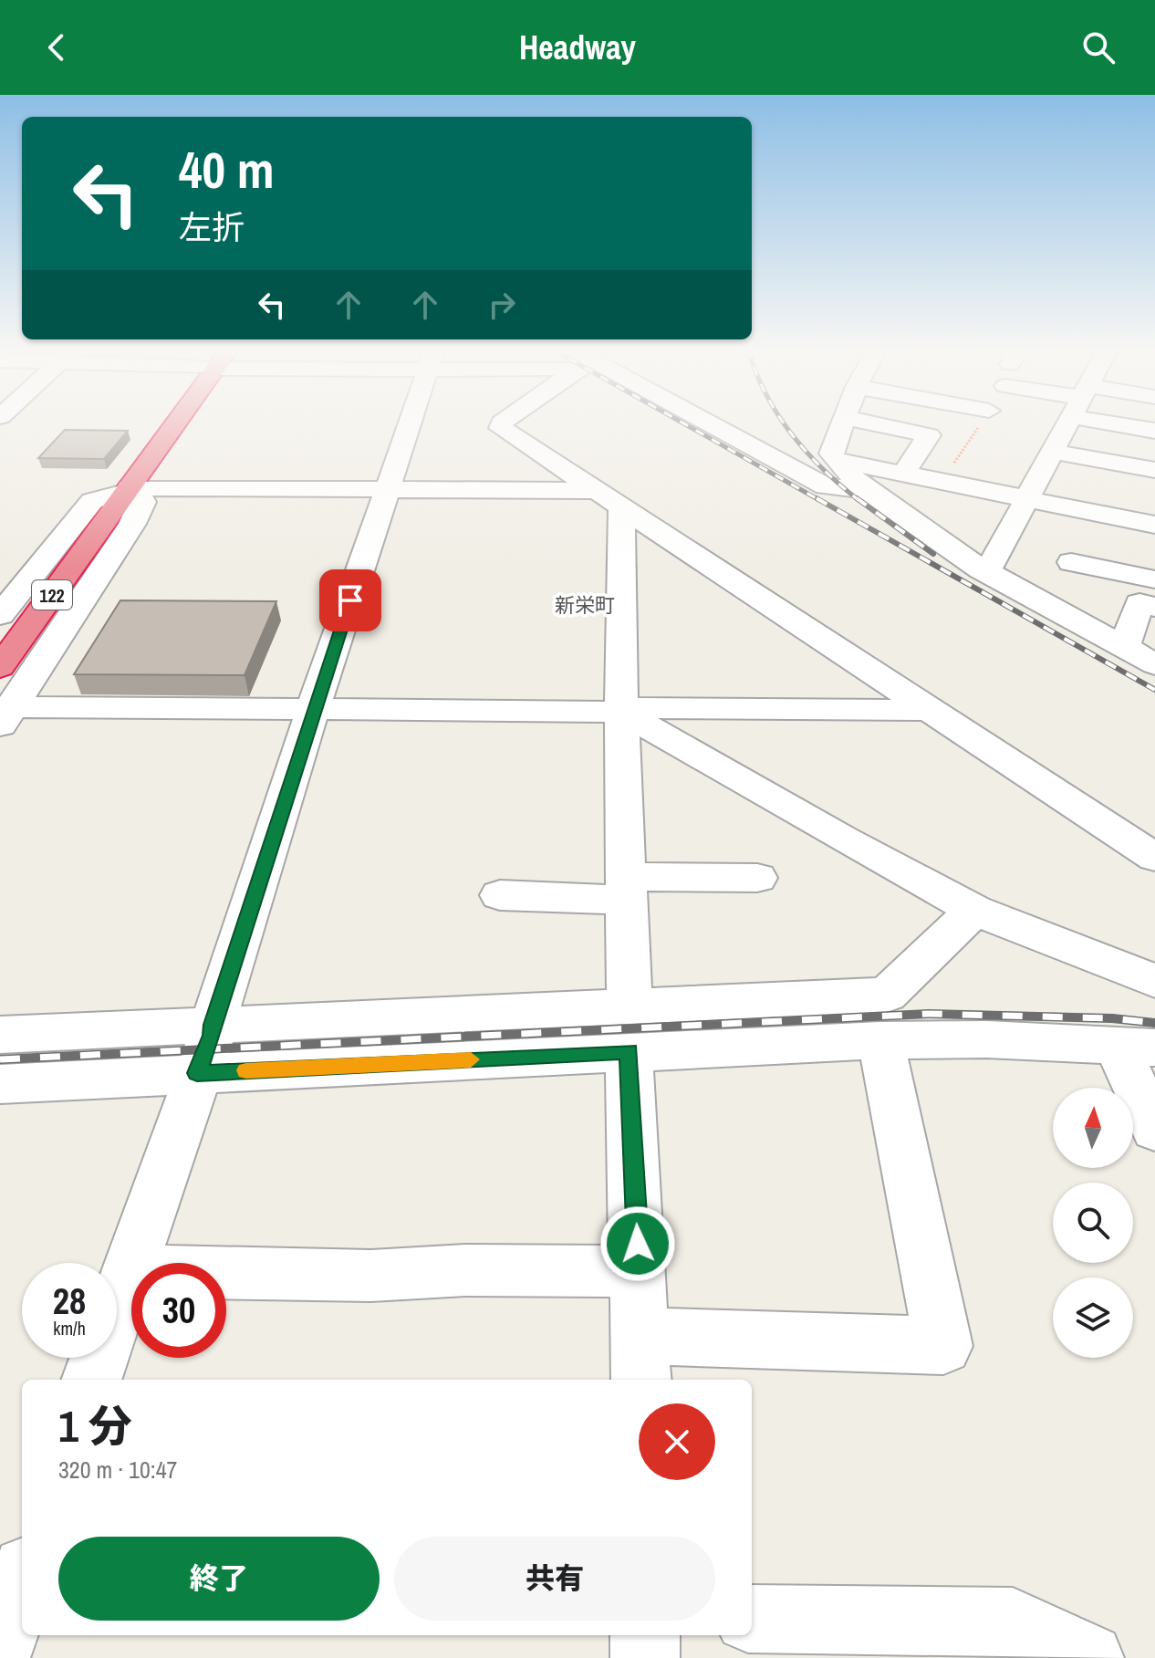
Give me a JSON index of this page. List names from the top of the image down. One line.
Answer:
{"streets":{"highway":["122"]},"districts":["新栄町"],"north":"top","page":{"header":"Headway","turn":["40 m","左折"],"speed":"28 km/h","limit":"30","heading":["1 分","320 m · 10:47"],"buttons":["終了","共有"]}}
